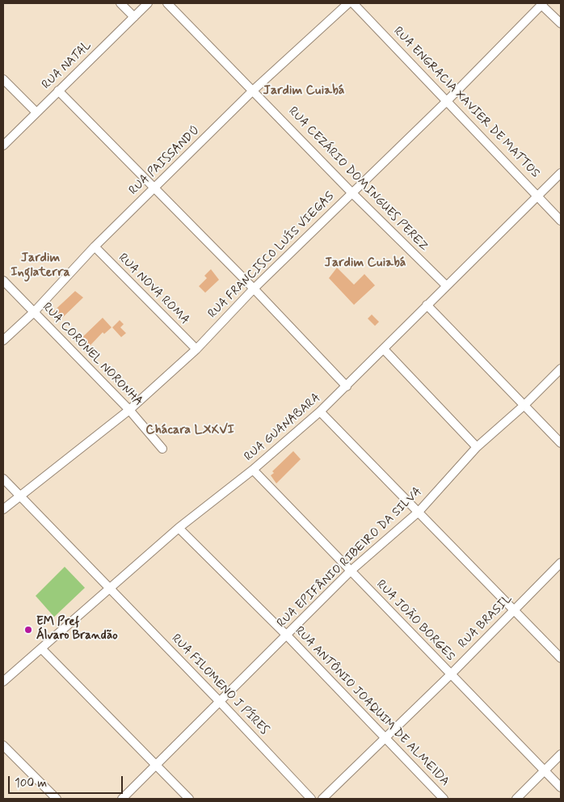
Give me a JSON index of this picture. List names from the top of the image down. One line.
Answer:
{"streets":{"street":["RUA NATAL","RUA ENGRACIA XAVIER DE MATTOS","RUA PAISSANDÚ","RUA CEZÁRIO DOMINGUES PEREZ","RUA FRANCISCO LUÍS VIEGAS","RUA NOVA ROMA","RUA CORONEL NORONHA","RUA GUANABARA","RUA EPIFÂNIO RIBEIRO DA SILVA","RUA JOÃO BORGES","RUA BRASIL","RUA FILOMENO J PÍRES","RUA ANTÔNIO JOAQUIM DE ALMEIDA"]},"crossings":[["RUA ENGRACIA XAVIER DE MATTOS","RUA FRANCISCO LUÍS VIEGAS"],["RUA ENGRACIA XAVIER DE MATTOS","RUA GUANABARA"],["RUA PAISSANDÚ","RUA CEZÁRIO DOMINGUES PEREZ"],["RUA PAISSANDÚ","RUA NOVA ROMA"],["RUA PAISSANDÚ","RUA CORONEL NORONHA"],["RUA CEZÁRIO DOMINGUES PEREZ","RUA FRANCISCO LUÍS VIEGAS"],["RUA CEZÁRIO DOMINGUES PEREZ","RUA GUANABARA"],["RUA FRANCISCO LUÍS VIEGAS","RUA NOVA ROMA"],["RUA FRANCISCO LUÍS VIEGAS","RUA CORONEL NORONHA"],["RUA FRANCISCO LUÍS VIEGAS","RUA FILOMENO J PÍRES"],["RUA GUANABARA","RUA JOÃO BORGES"],["RUA GUANABARA","RUA FILOMENO J PÍRES"],["RUA GUANABARA","RUA ANTÔNIO JOAQUIM DE ALMEIDA"],["RUA EPIFÂNIO RIBEIRO DA SILVA","RUA JOÃO BORGES"],["RUA EPIFÂNIO RIBEIRO DA SILVA","RUA FILOMENO J PÍRES"],["RUA EPIFÂNIO RIBEIRO DA SILVA","RUA ANTÔNIO JOAQUIM DE ALMEIDA"],["RUA JOÃO BORGES","RUA BRASIL"],["RUA BRASIL","RUA ANTÔNIO JOAQUIM DE ALMEIDA"]],"districts":["Jardim Cuiabá","Jardim Inglaterra","Jardim Cuiabá","Chácara LXXVI"],"places":["EM Pref Álvaro Brandão"],"scale_bar":"100 m"}
